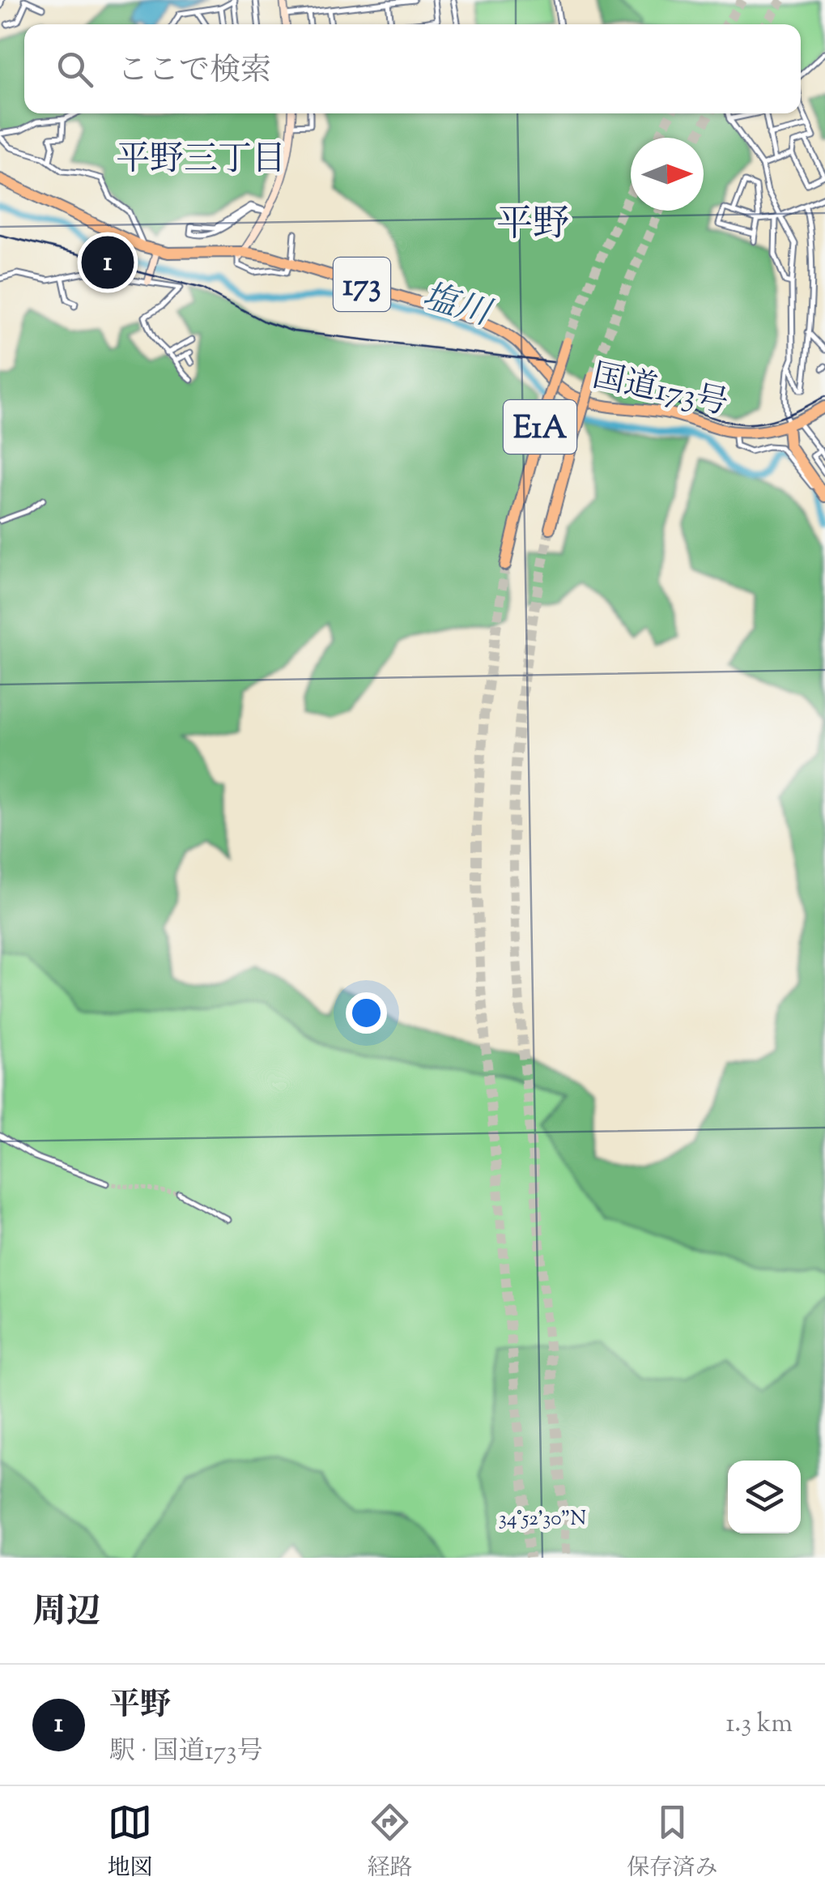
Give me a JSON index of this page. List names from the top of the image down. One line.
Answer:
{"streets":{"highway":["173","国道173号","E1A"]},"districts":["平野三丁目","平野"],"water":["塩川"],"north":"right","page":{"search":"ここで検索","pins":"1","heading":"周辺","list":[{"mark":"1","name":"平野","note":"駅 · 国道173号","value":"1.3 km"}],"nav":["地図","経路","保存済み"]},"coordinates":["34°52'30\"N"]}
